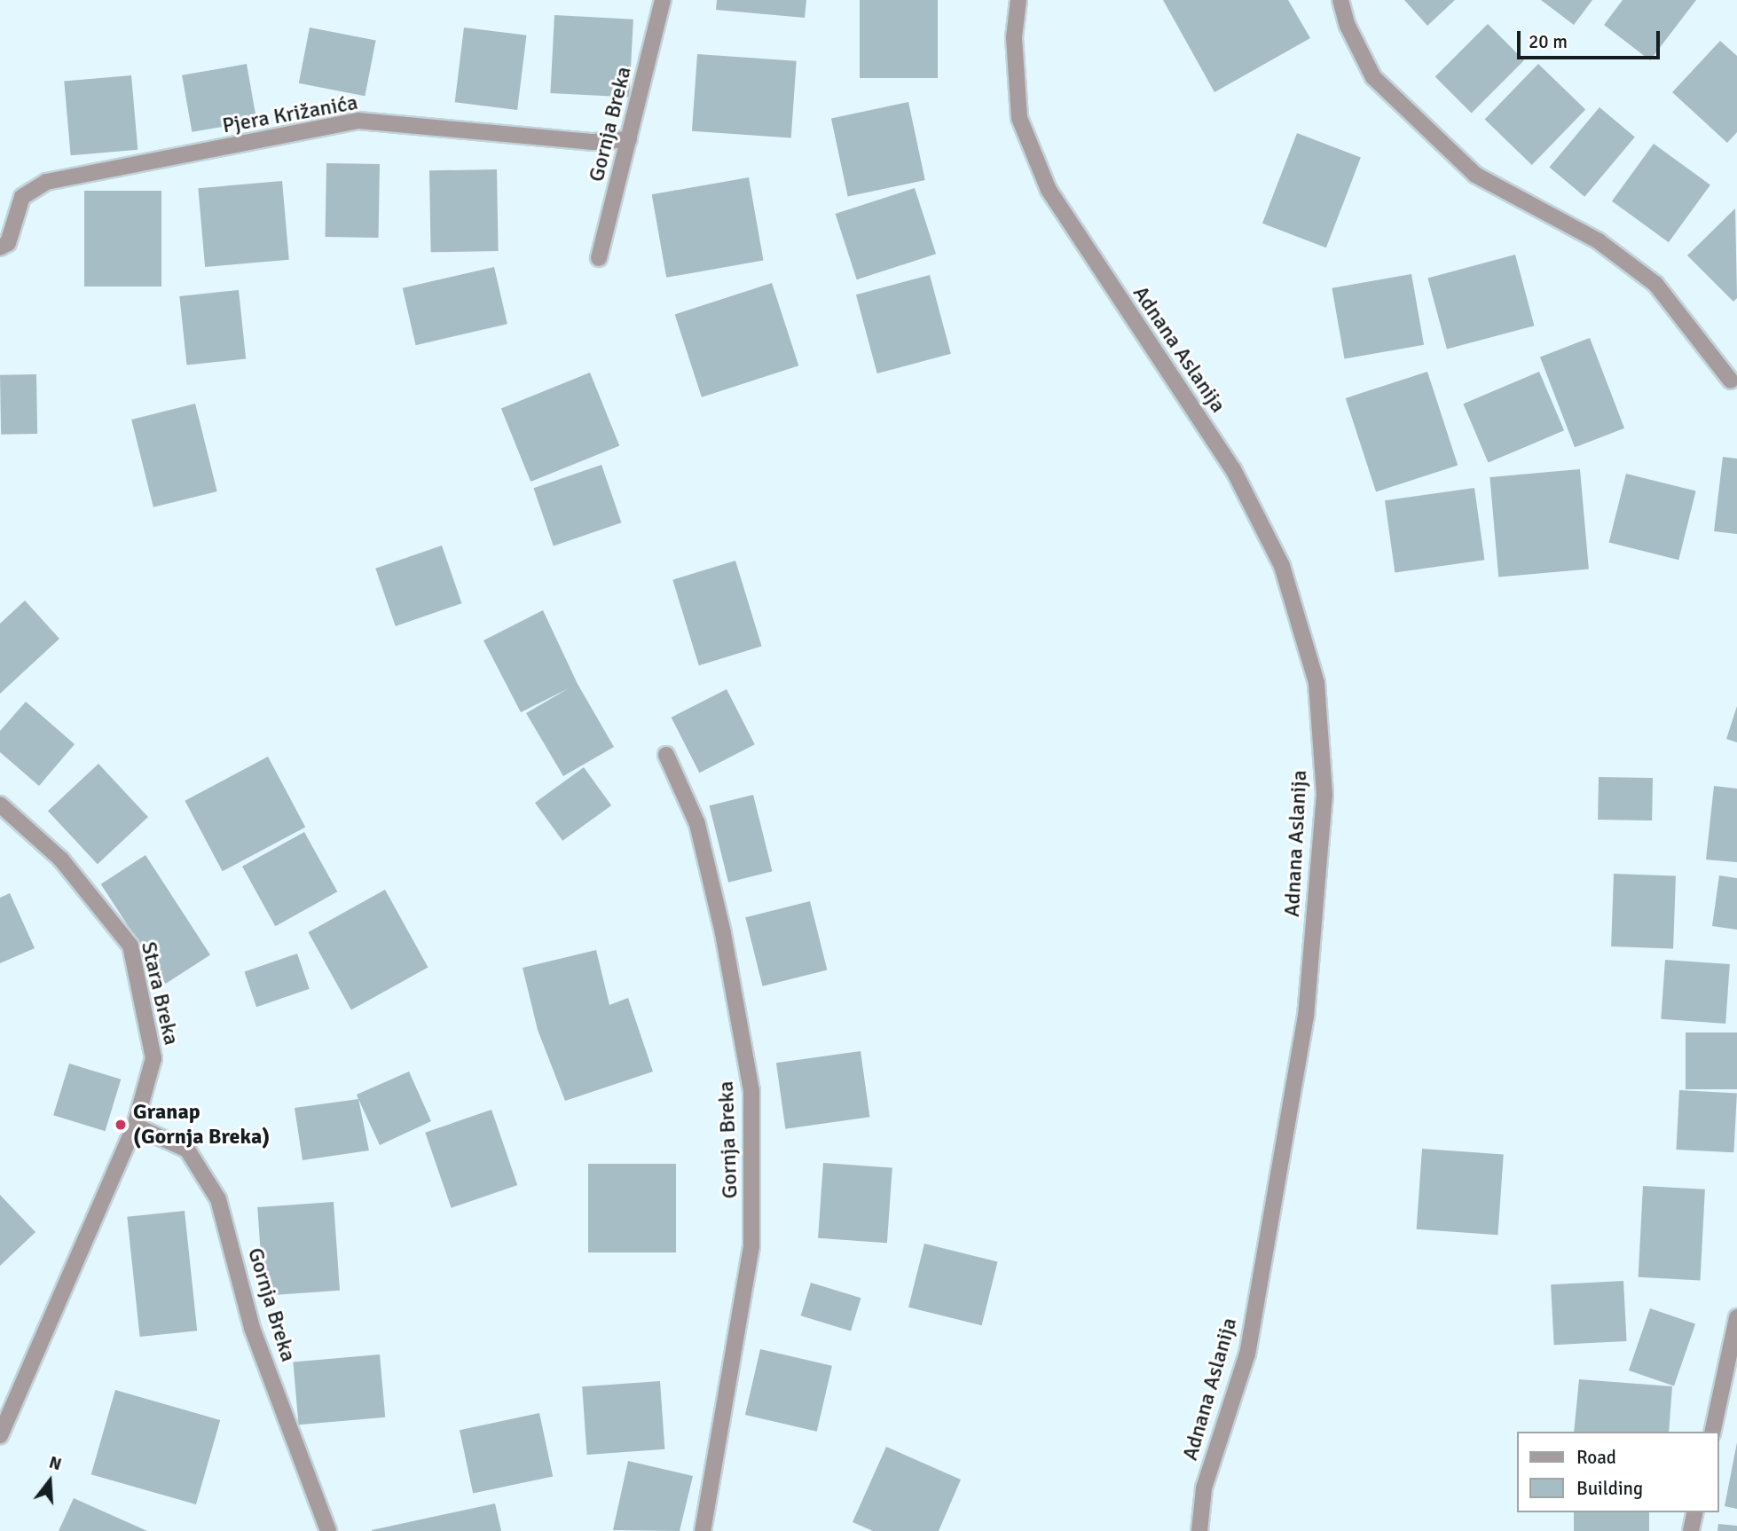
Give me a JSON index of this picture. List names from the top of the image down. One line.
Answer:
{"streets":{"street":["Pjera Križanića","Gornja Breka","Adnana Aslanija","Stara Breka"]},"crossings":[["Pjera Križanića","Gornja Breka"],["Gornja Breka","Stara Breka"]],"places":["Granap (Gornja Breka)"],"legend":["Road","Building"],"scale_bar":"20 m","north":"top"}
